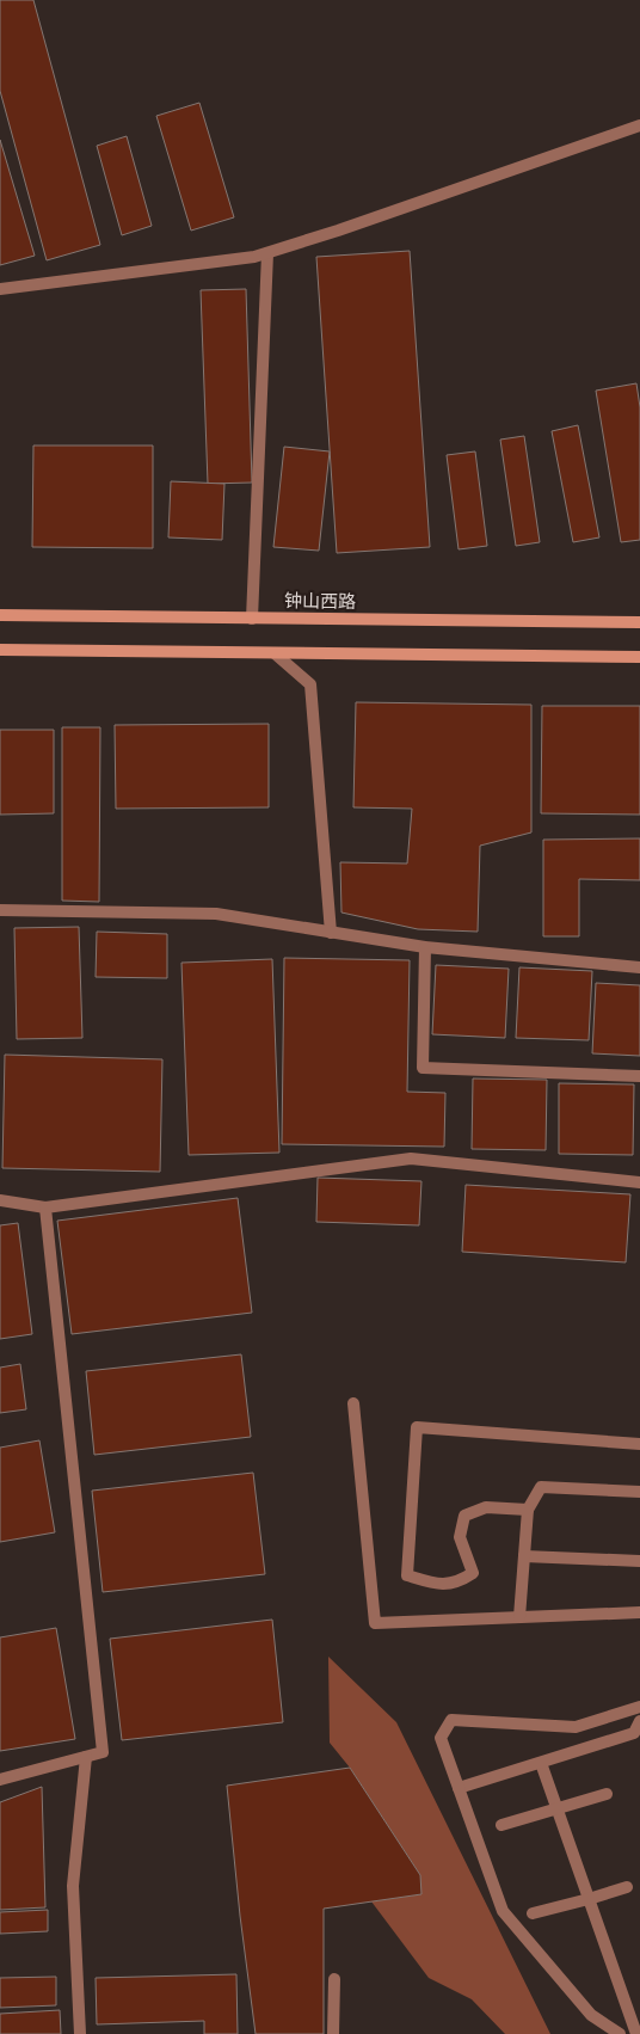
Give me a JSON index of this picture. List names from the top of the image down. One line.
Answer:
{"streets":{"main road":["钟山西路"]}}
